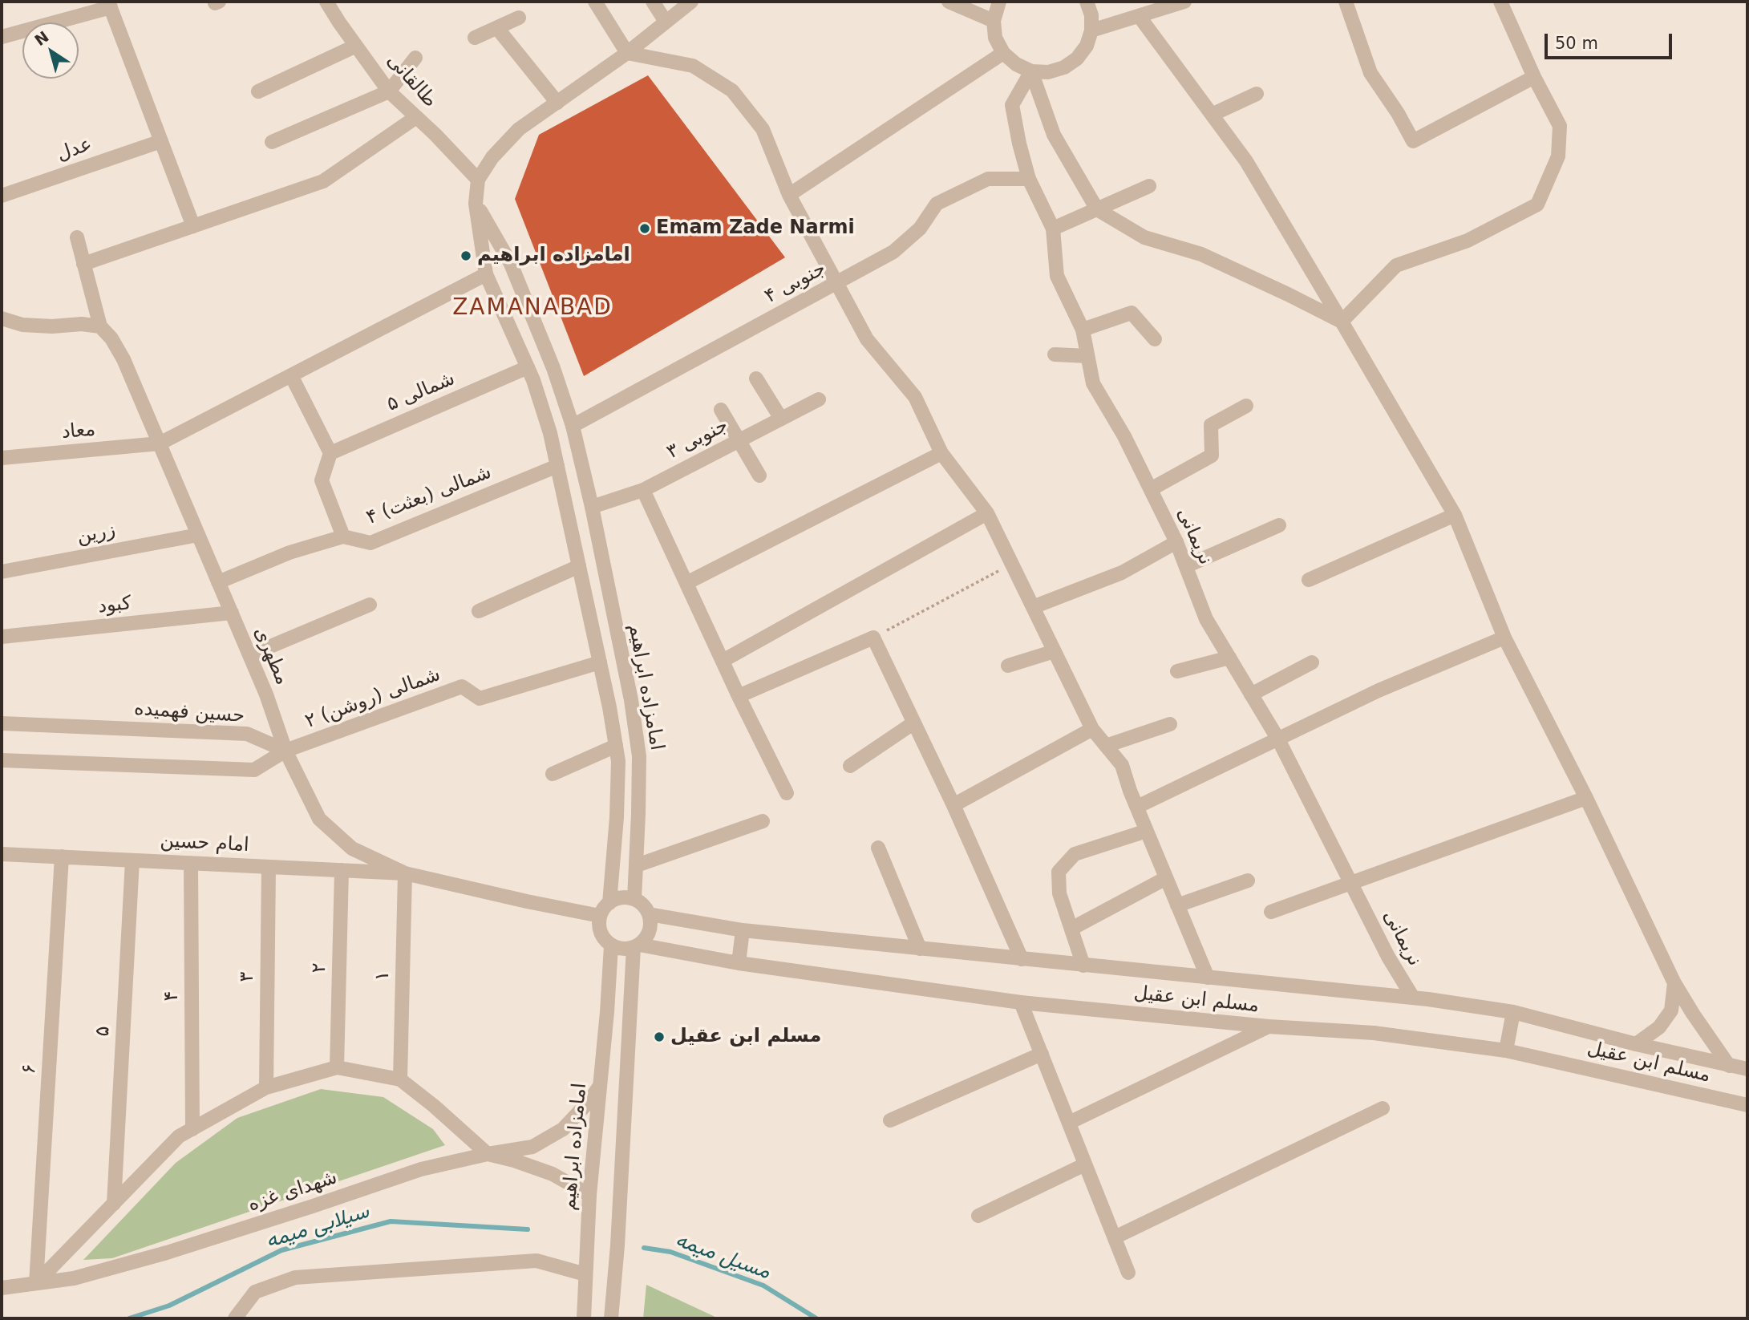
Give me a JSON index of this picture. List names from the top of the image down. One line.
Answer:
{"streets":{"street":["طالقانی","عدل","۴ جنوبی","۵ شمالی","معاد","۳ جنوبی","۴ شمالی (بعثت)","زرین","نریمانی","کبود","مطهری","امامزاده ابراهیم","۲ شمالی (روشن)","حسین فهمیده","امام حسین","۲","۱","۳","۴","مسلم ابن عقیل","۵","۶","شهدای غزه"]},"crossings":[["طالقانی","امامزاده ابراهیم"],["۴ جنوبی","نریمانی"],["۴ جنوبی","امامزاده ابراهیم"],["۵ شمالی","امامزاده ابراهیم"],["معاد","مطهری"],["۳ جنوبی","امامزاده ابراهیم"],["۴ شمالی (بعثت)","مطهری"],["۴ شمالی (بعثت)","امامزاده ابراهیم"],["زرین","مطهری"],["نریمانی","مسلم ابن عقیل"],["کبود","مطهری"],["مطهری","امامزاده ابراهیم"],["مطهری","۲ شمالی (روشن)"],["مطهری","حسین فهمیده"],["مطهری","امام حسین"],["مطهری","۱"],["مطهری","مسلم ابن عقیل"],["امامزاده ابراهیم","۲ شمالی (روشن)"],["امامزاده ابراهیم","مسلم ابن عقیل"],["امامزاده ابراهیم","شهدای غزه"],["۲ شمالی (روشن)","حسین فهمیده"],["امام حسین","۲"],["امام حسین","۱"],["امام حسین","۳"],["امام حسین","۴"],["امام حسین","۵"],["امام حسین","۶"],["۶","شهدای غزه"]],"districts":["ZAMANABAD"],"water":["سیلابی میمه","مسیل میمه"],"places":["Emam Zade Narmi","امامزاده ابراهیم","مسلم ابن عقیل"],"scale_bar":"50 m","north":"top left"}
